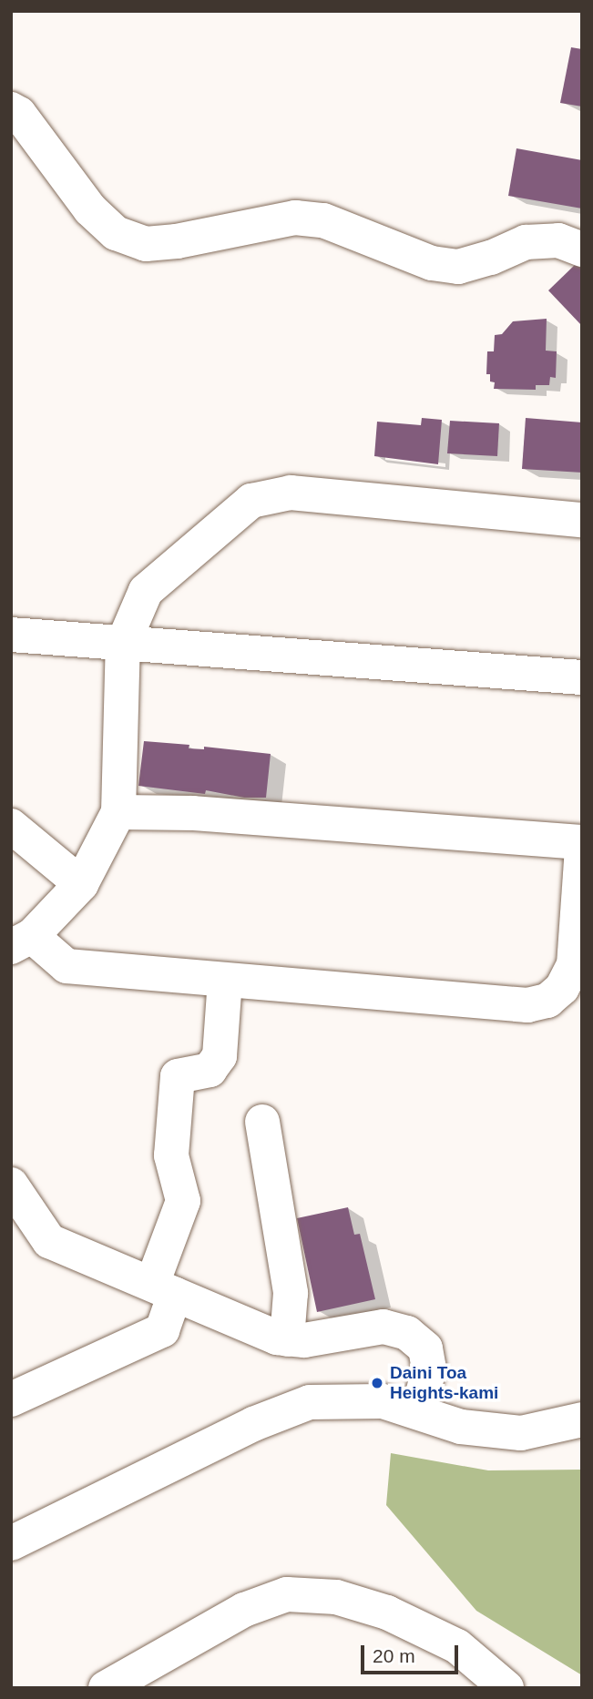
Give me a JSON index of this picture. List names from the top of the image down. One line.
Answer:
{"places":["Daini Toa Heights-kami"],"scale_bar":"20 m"}
